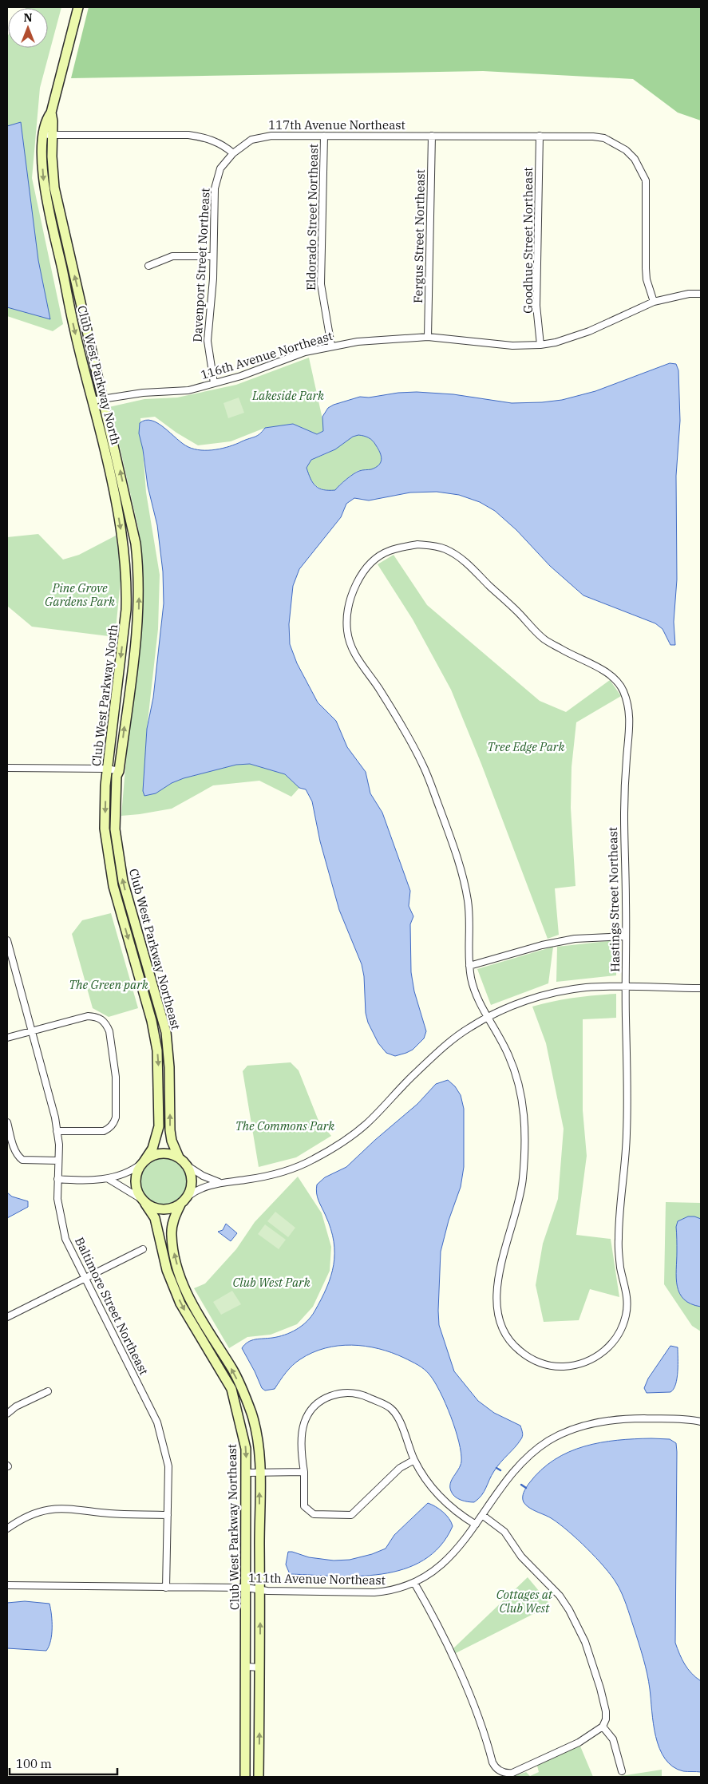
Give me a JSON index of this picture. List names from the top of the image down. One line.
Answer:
{"streets":{"street":["117th Avenue Northeast","Eldorado Street Northeast","Fergus Street Northeast","Goodhue Street Northeast","Davenport Street Northeast","116th Avenue Northeast","Club West Parkway North","Hastings Street Northeast","Club West Parkway Northeast","Baltimore Street Northeast","111th Avenue Northeast"]},"crossings":[["117th Avenue Northeast","Eldorado Street Northeast"],["117th Avenue Northeast","Fergus Street Northeast"],["117th Avenue Northeast","Goodhue Street Northeast"],["117th Avenue Northeast","Davenport Street Northeast"],["117th Avenue Northeast","116th Avenue Northeast"],["Eldorado Street Northeast","116th Avenue Northeast"],["Fergus Street Northeast","116th Avenue Northeast"],["Goodhue Street Northeast","116th Avenue Northeast"],["Davenport Street Northeast","116th Avenue Northeast"],["116th Avenue Northeast","Club West Parkway North"],["116th Avenue Northeast","Club West Parkway Northeast"],["Club West Parkway North","Club West Parkway Northeast"],["Club West Parkway Northeast","111th Avenue Northeast"],["Baltimore Street Northeast","111th Avenue Northeast"]],"one_way":["Club West Parkway North"],"parks":["Lakeside Park","Pine Grove Gardens Park","Tree Edge Park","The Green park","The Commons Park","Club West Park","Cottages at Club West"],"scale_bar":"100 m","north":"top"}
